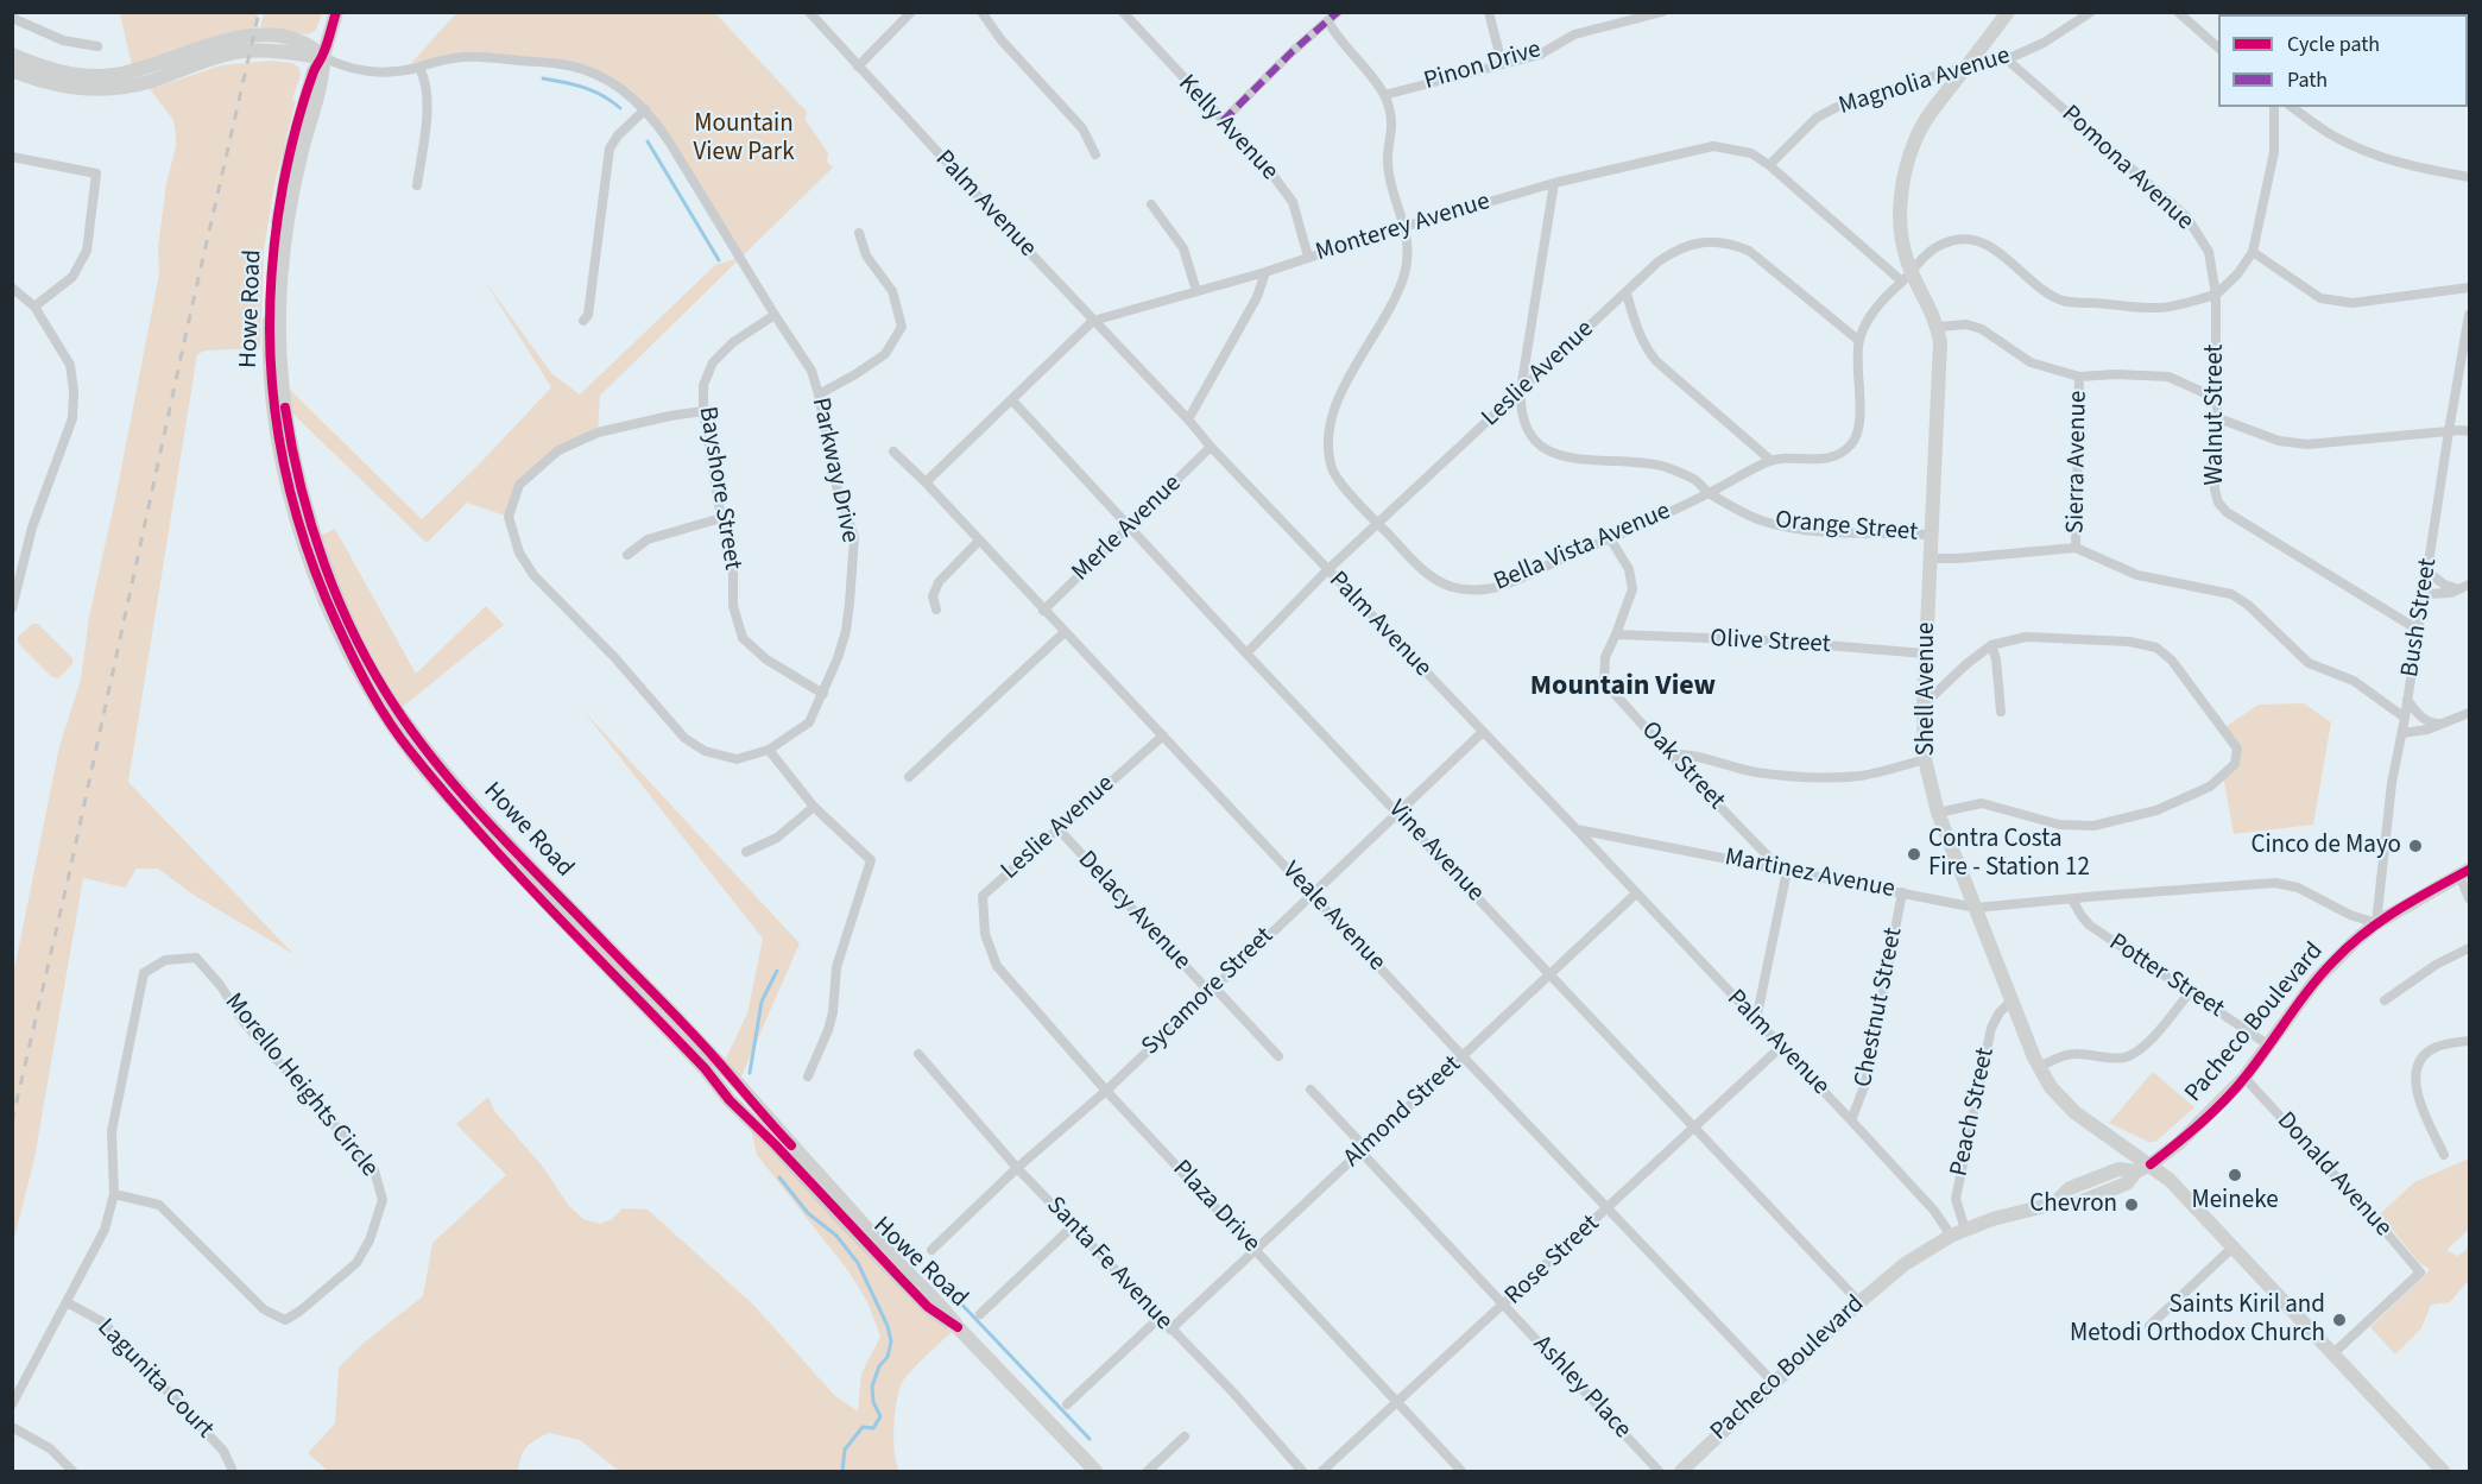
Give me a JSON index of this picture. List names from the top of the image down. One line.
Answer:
{"streets":{"street":["Pinon Drive","Magnolia Avenue","Kelly Avenue","Pomona Avenue","Palm Avenue","Monterey Avenue","Howe Road","Leslie Avenue","Walnut Street","Sierra Avenue","Parkway Drive","Bayshore Street","Orange Street","Merle Avenue","Bella Vista Avenue","Bush Street","Olive Street","Shell Avenue","Oak Street","Vine Avenue","Martinez Avenue","Delacy Avenue","Veale Avenue","Potter Street","Sycamore Street","Chestnut Street","Pacheco Boulevard","Morello Heights Circle","Almond Street","Peach Street","Donald Avenue","Plaza Drive","Rose Street","Santa Fe Avenue","Lagunita Court","Ashley Place"]},"crossings":[["Pinon Drive","Bella Vista Avenue"],["Magnolia Avenue","Pomona Avenue"],["Magnolia Avenue","Monterey Avenue"],["Magnolia Avenue","Shell Avenue"],["Kelly Avenue","Monterey Avenue"],["Pomona Avenue","Walnut Street"],["Pomona Avenue","Bella Vista Avenue"],["Palm Avenue","Monterey Avenue"],["Palm Avenue","Leslie Avenue"],["Palm Avenue","Merle Avenue"],["Palm Avenue","Martinez Avenue"],["Palm Avenue","Sycamore Street"],["Palm Avenue","Chestnut Street"],["Palm Avenue","Pacheco Boulevard"],["Palm Avenue","Almond Street"],["Palm Avenue","Rose Street"],["Monterey Avenue","Orange Street"],["Monterey Avenue","Bella Vista Avenue"],["Monterey Avenue","Shell Avenue"],["Monterey Avenue","Vine Avenue"],["Monterey Avenue","Veale Avenue"],["Howe Road","Parkway Drive"],["Leslie Avenue","Orange Street"],["Leslie Avenue","Bella Vista Avenue"],["Leslie Avenue","Vine Avenue"],["Leslie Avenue","Delacy Avenue"],["Leslie Avenue","Veale Avenue"],["Leslie Avenue","Plaza Drive"],["Walnut Street","Bella Vista Avenue"],["Walnut Street","Bush Street"],["Sierra Avenue","Orange Street"],["Parkway Drive","Bayshore Street"],["Orange Street","Bella Vista Avenue"],["Orange Street","Bush Street"],["Orange Street","Shell Avenue"],["Merle Avenue","Vine Avenue"],["Merle Avenue","Veale Avenue"],["Bella Vista Avenue","Shell Avenue"],["Bella Vista Avenue","Oak Street"],["Bush Street","Martinez Avenue"],["Bush Street","Pacheco Boulevard"],["Olive Street","Shell Avenue"],["Olive Street","Oak Street"],["Shell Avenue","Martinez Avenue"],["Shell Avenue","Pacheco Boulevard"],["Shell Avenue","Peach Street"],["Shell Avenue","Donald Avenue"],["Oak Street","Martinez Avenue"],["Vine Avenue","Sycamore Street"],["Vine Avenue","Pacheco Boulevard"],["Vine Avenue","Almond Street"],["Vine Avenue","Rose Street"],["Martinez Avenue","Potter Street"],["Martinez Avenue","Chestnut Street"],["Martinez Avenue","Pacheco Boulevard"],["Delacy Avenue","Sycamore Street"],["Veale Avenue","Sycamore Street"],["Veale Avenue","Pacheco Boulevard"],["Veale Avenue","Almond Street"],["Veale Avenue","Rose Street"],["Potter Street","Pacheco Boulevard"],["Sycamore Street","Plaza Drive"],["Sycamore Street","Santa Fe Avenue"],["Pacheco Boulevard","Peach Street"],["Pacheco Boulevard","Donald Avenue"],["Almond Street","Plaza Drive"],["Almond Street","Santa Fe Avenue"],["Plaza Drive","Rose Street"],["Rose Street","Ashley Place"]],"districts":["Mountain View"],"parks":["Mountain View Park"],"places":["Cinco de Mayo","Contra Costa Fire - Station 12","Meineke","Chevron","Saints Kiril and Metodi Orthodox Church"],"legend":["Cycle path","Path"]}
